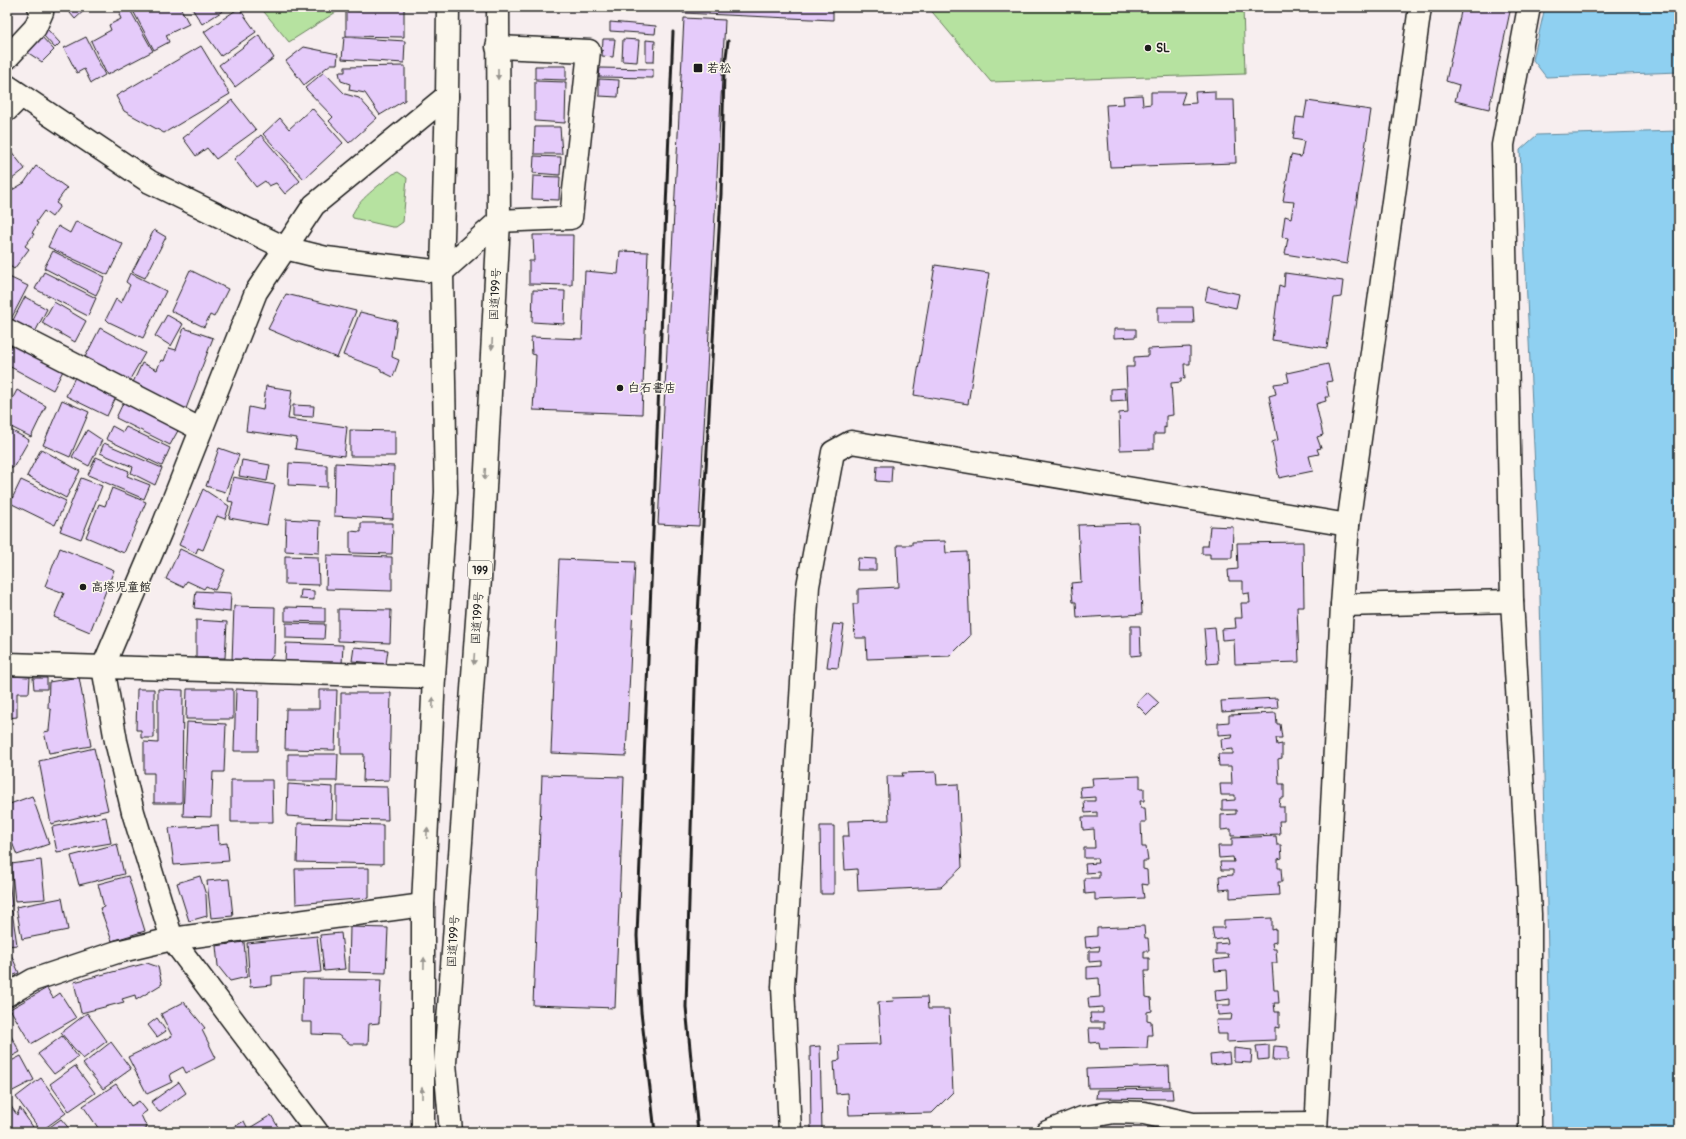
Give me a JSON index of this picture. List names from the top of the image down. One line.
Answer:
{"streets":{"main road":["国道199号","199"]},"places":{"other":["SL","白石書店","高塔児童館"],"transit":["若松"]}}
